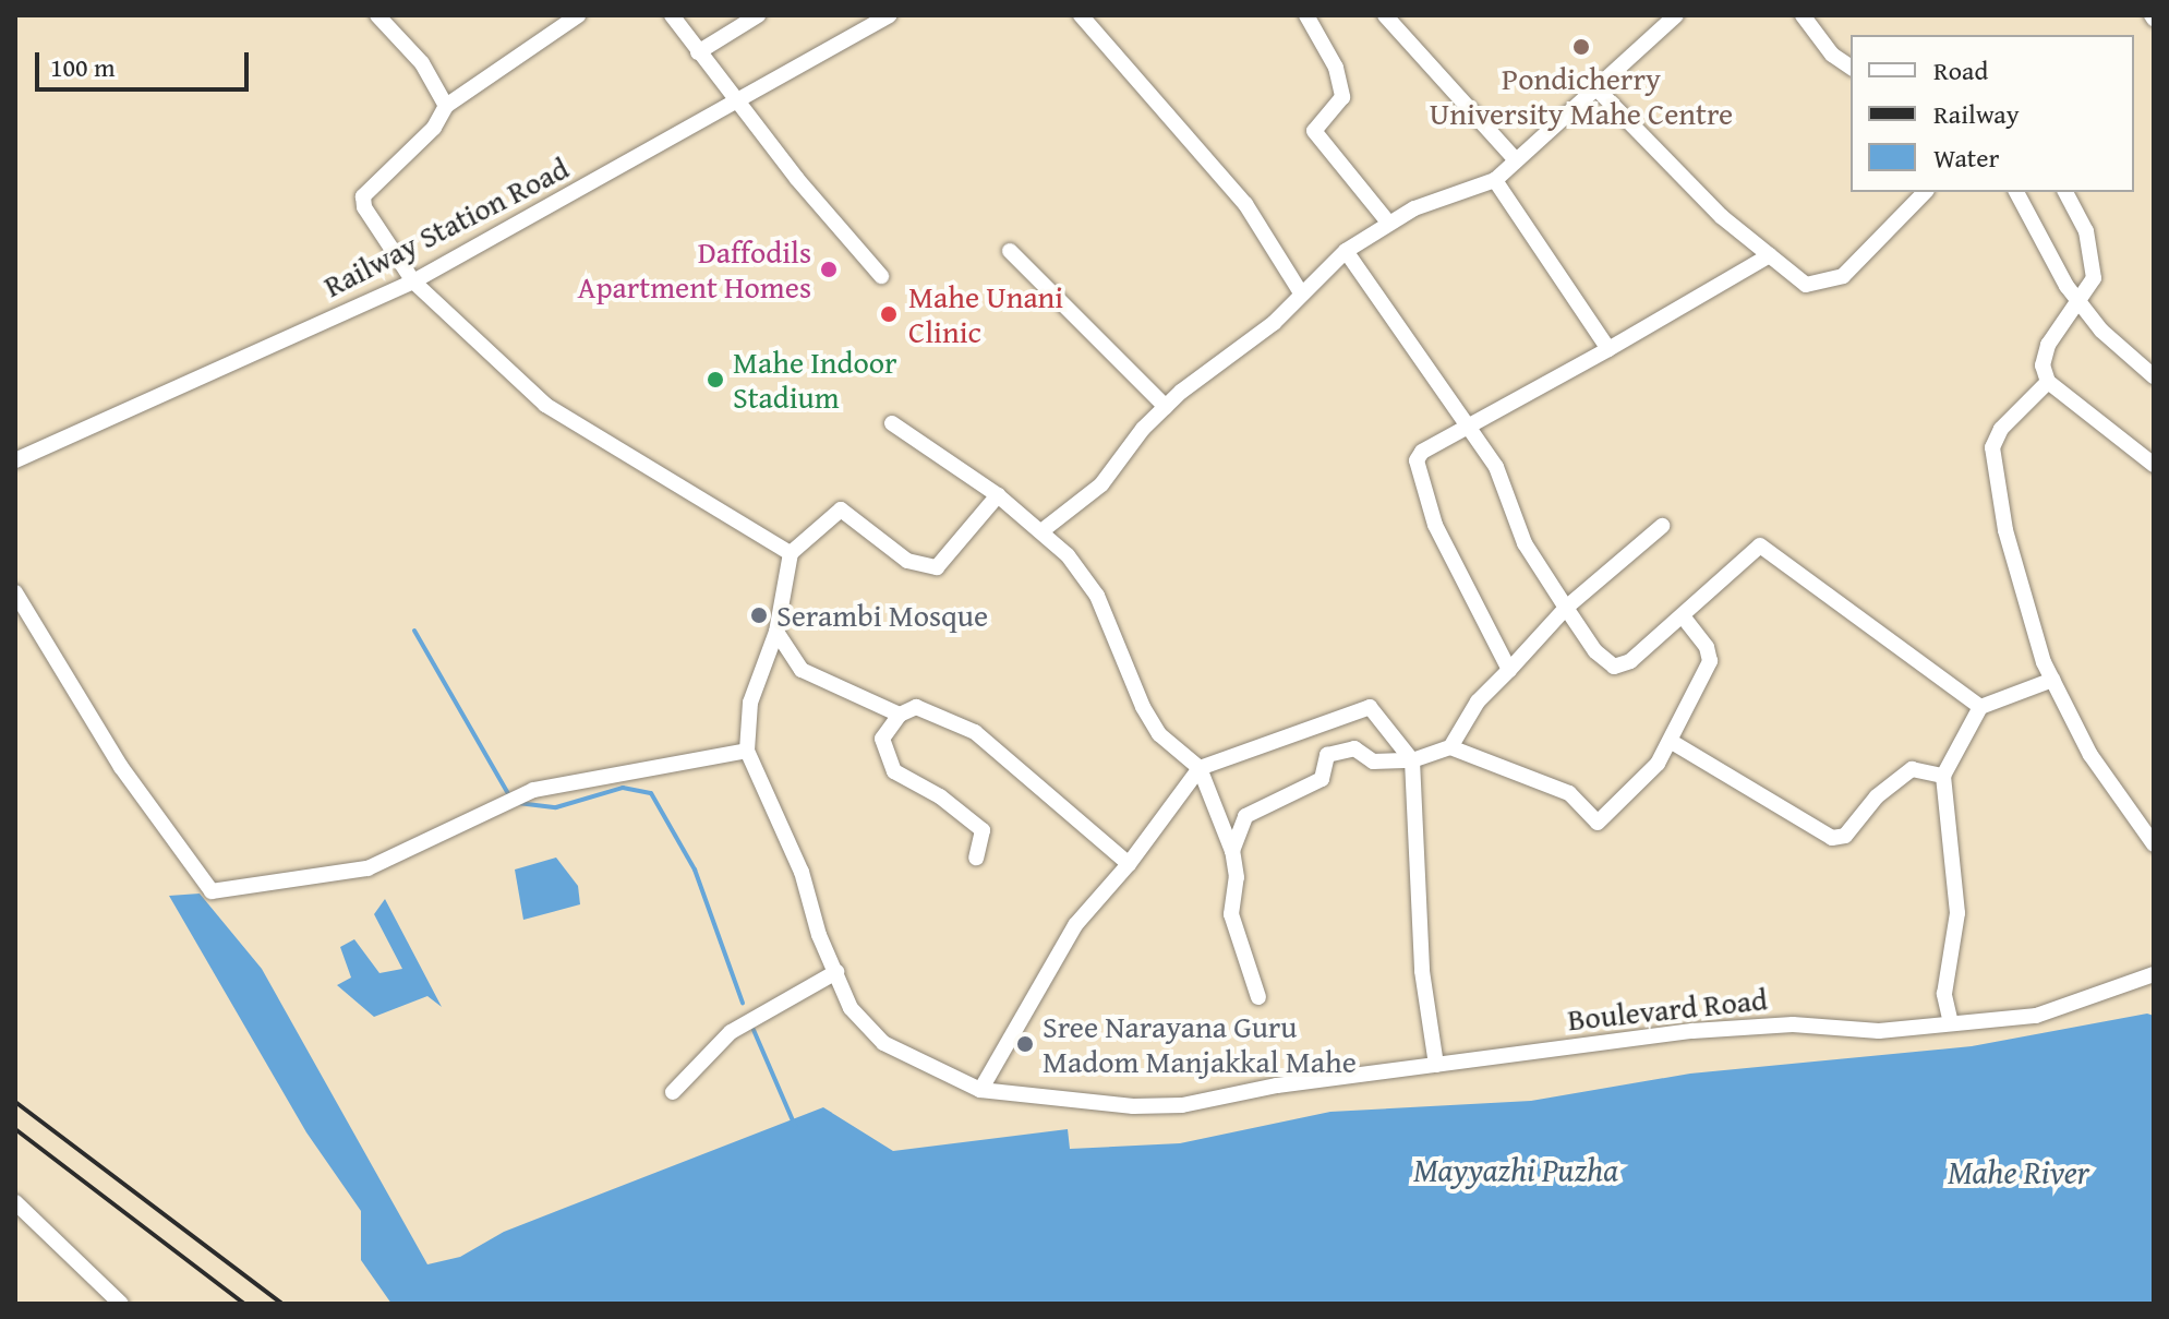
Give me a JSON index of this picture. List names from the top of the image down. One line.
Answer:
{"streets":{"street":["Railway Station Road","Boulevard Road"]},"water":["Mayyazhi Puzha","Mahe River"],"places":["Pondicherry University Mahe Centre","Daffodils Apartment Homes","Mahe Unani Clinic","Mahe Indoor Stadium","Serambi Mosque","Sree Narayana Guru Madom Manjakkal Mahe"],"legend":["Road","Railway","Water"],"scale_bar":"100 m"}
